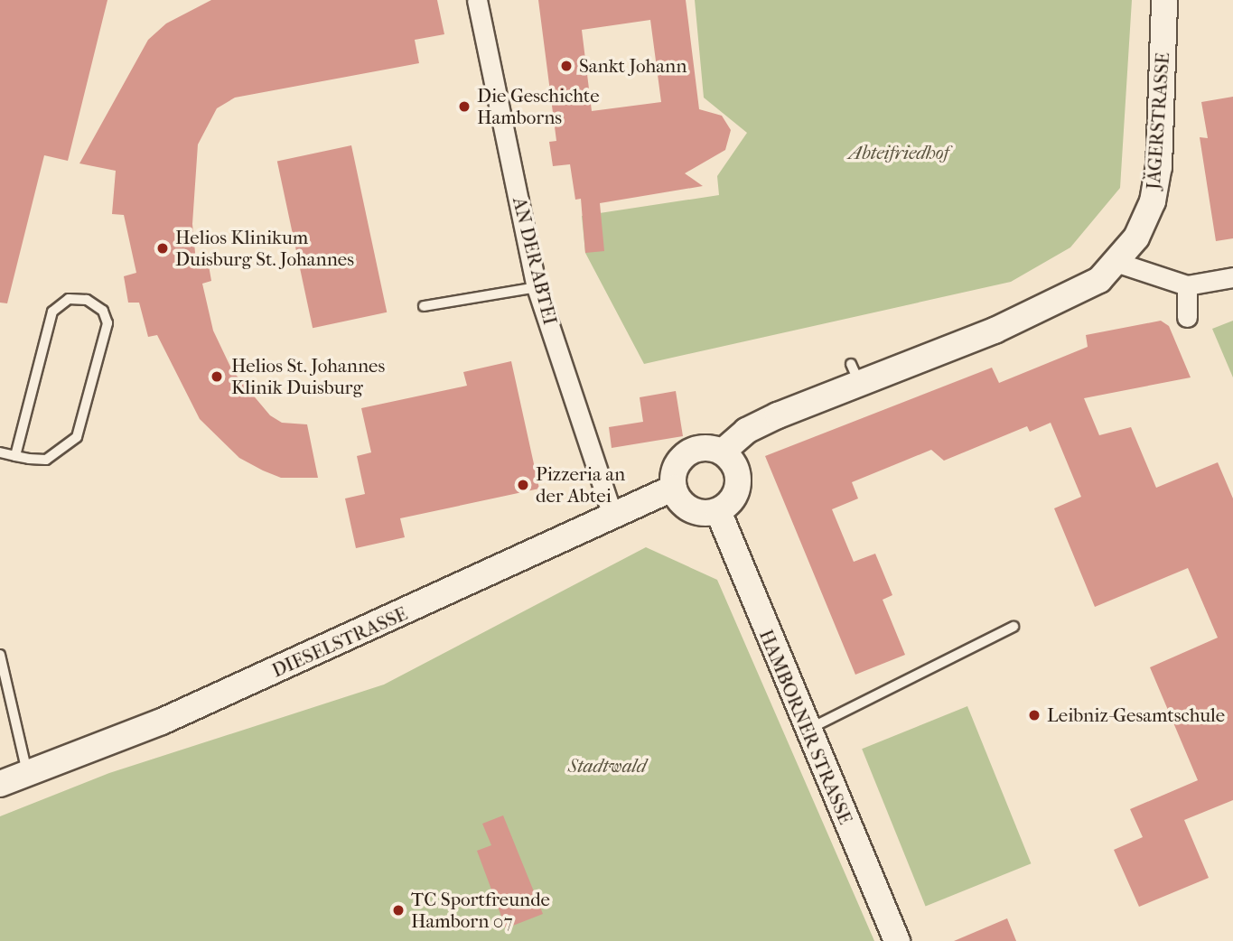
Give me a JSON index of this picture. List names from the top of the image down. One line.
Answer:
{"streets":{"street":["JÄGERSTRASSE","AN DER ABTEI","DIESELSTRASSE","HAMBORNER STRASSE"]},"crossings":[["JÄGERSTRASSE","DIESELSTRASSE"],["JÄGERSTRASSE","HAMBORNER STRASSE"],["AN DER ABTEI","DIESELSTRASSE"],["DIESELSTRASSE","HAMBORNER STRASSE"]],"parks":["Abteifriedhof","Stadtwald"],"places":["Sankt Johann","Die Geschichte Hamborns","Helios Klinikum Duisburg St. Johannes","Helios St. Johannes Klinik Duisburg","Pizzeria an der Abtei","Leibniz-Gesamtschule","TC Sportfreunde Hamborn 07"]}
